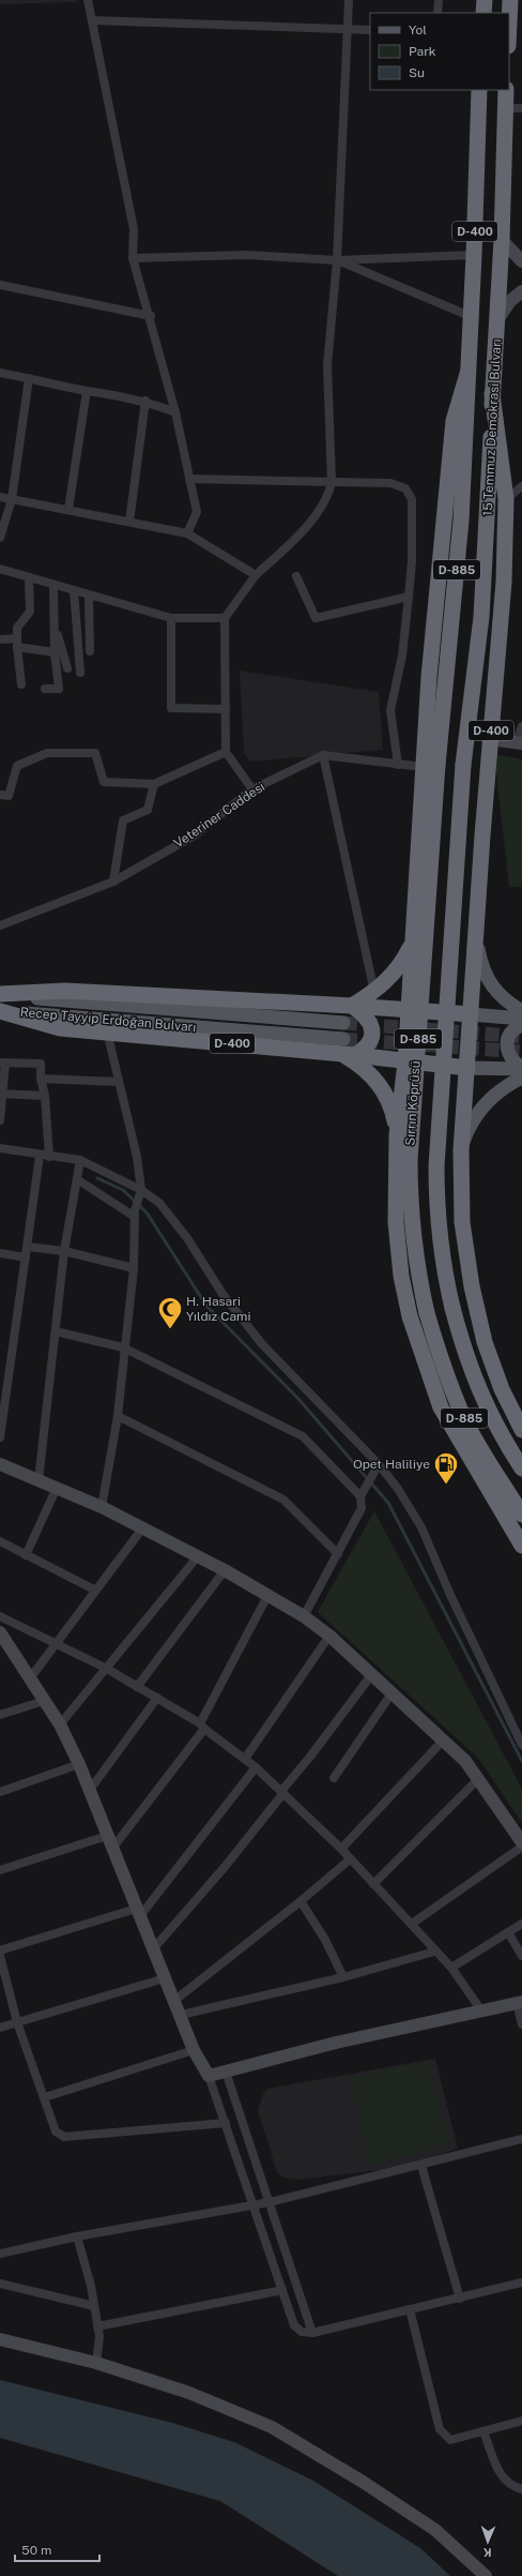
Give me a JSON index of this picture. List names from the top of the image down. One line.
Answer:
{"streets":{"highway":["D-400","15 Temmuz Demokrasi Bulvarı","D-885","Sırrın Köprüsü"],"main road":["Recep Tayyip Erdoğan Bulvarı"],"street":["Veteriner Caddesi"]},"crossings":[["D-400","15 Temmuz Demokrasi Bulvarı"],["D-400","Recep Tayyip Erdoğan Bulvarı"],["15 Temmuz Demokrasi Bulvarı","Sırrın Köprüsü"]],"places":{"mosque":["H. Hasari Yıldız Cami"],"fuel station":["Opet Haliliye"]},"legend":["Yol","Park","Su"],"scale_bar":"50 m","north":"bottom"}
